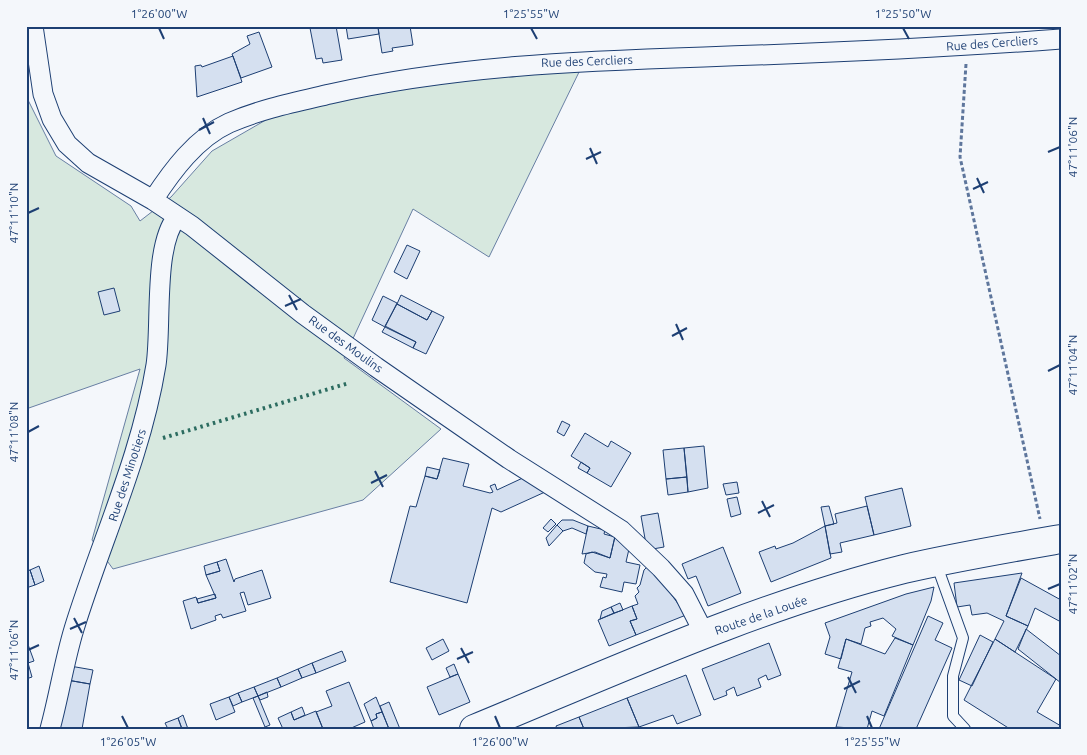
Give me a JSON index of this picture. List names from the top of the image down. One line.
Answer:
{"streets":{"main road":["Route de la Louée"],"street":["Rue des Cercliers","Rue des Moulins","Rue des Minotiers"]},"crossings":[["Rue des Cercliers","Rue des Moulins"],["Rue des Moulins","Rue des Minotiers"],["Rue des Moulins","Route de la Louée"]],"coordinates":["1°26'00\"W","1°25'55\"W","1°25'50\"W","47°11'06\"N","47°11'10\"N","47°11'04\"N","47°11'08\"N","47°11'02\"N","1°26'05\"W"]}
